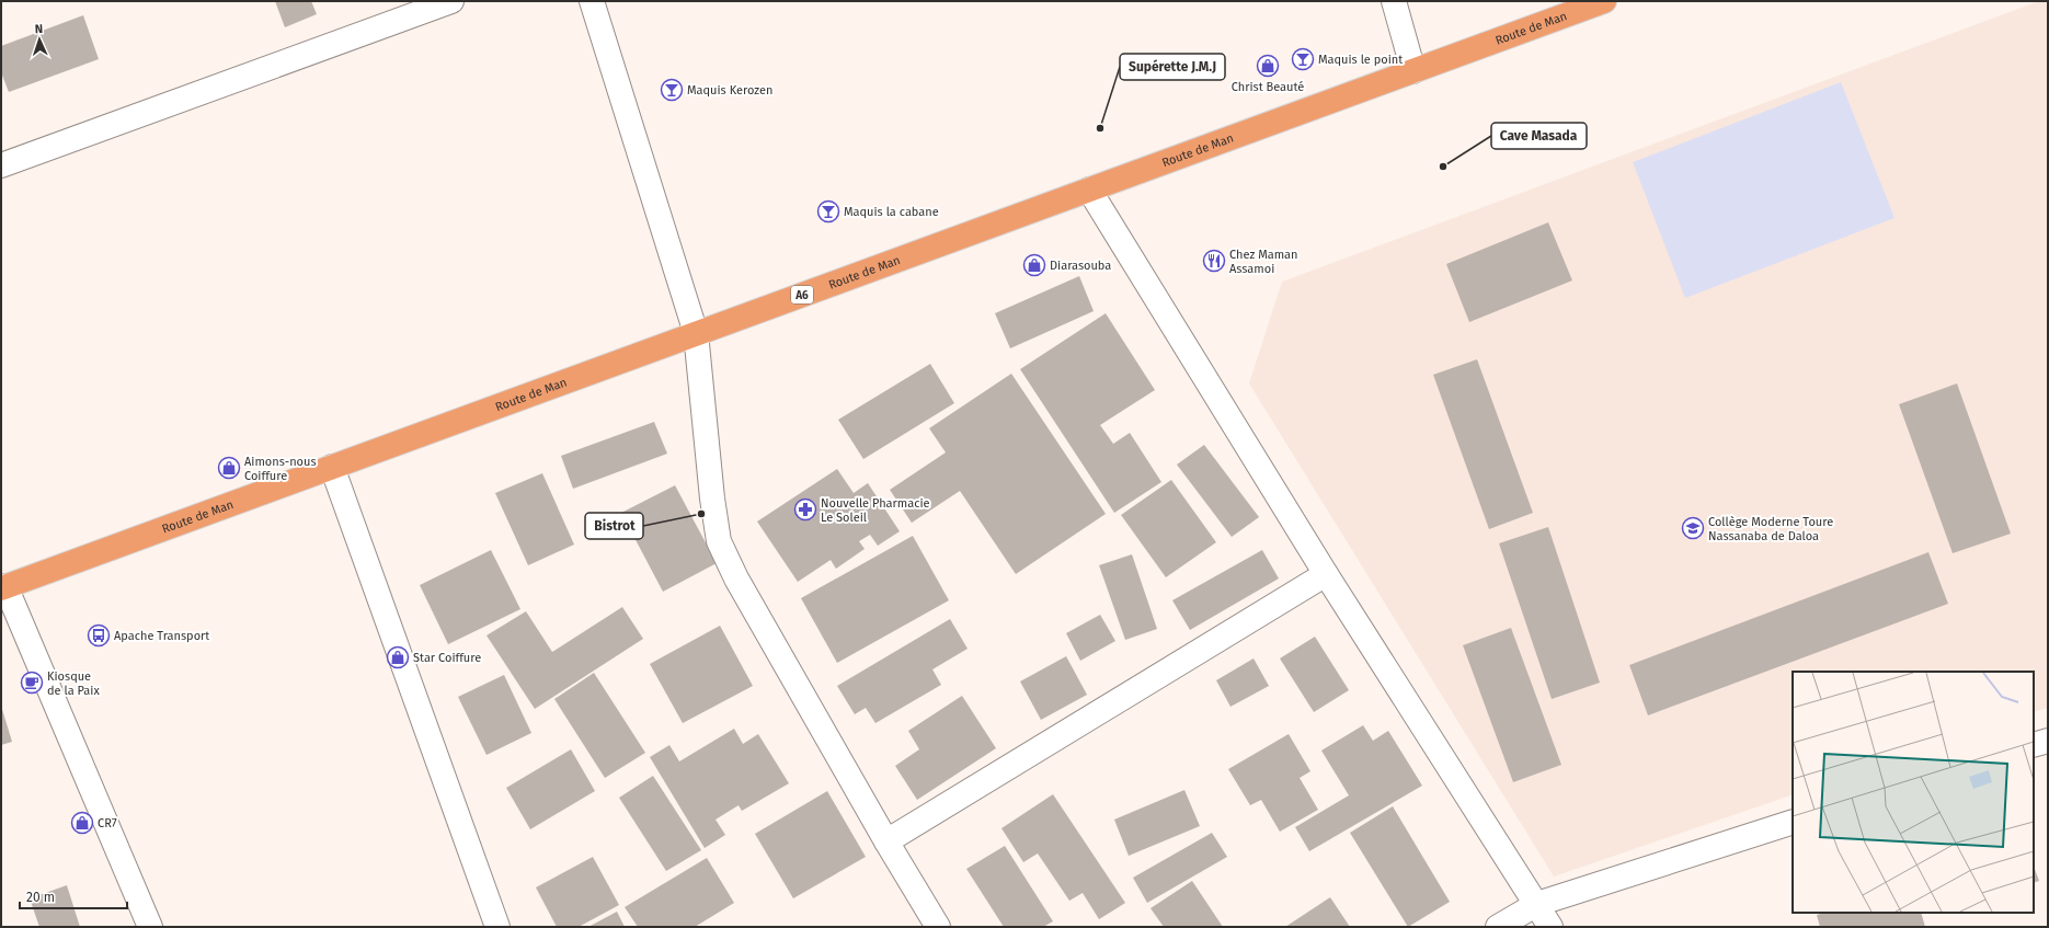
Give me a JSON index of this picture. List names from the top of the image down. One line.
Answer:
{"streets":{"highway":["Route de Man","A6"]},"places":{"bar":["Maquis le point","Maquis Kerozen","Maquis la cabane"],"shop":["Christ Beauté","Diarasouba","Aimons-nous Coiffure","Star Coiffure","CR7"],"other":["Supérette J.M.J","Cave Masada","Bistrot"],"restaurant":["Chez Maman Assamoi"],"pharmacy":["Nouvelle Pharmacie Le Soleil"],"school or university":["Collège Moderne Toure Nassanaba de Daloa"],"bus stop":["Apache Transport"],"cafe":["Kiosque de la Paix"]},"scale_bar":"20 m","north":"top"}
